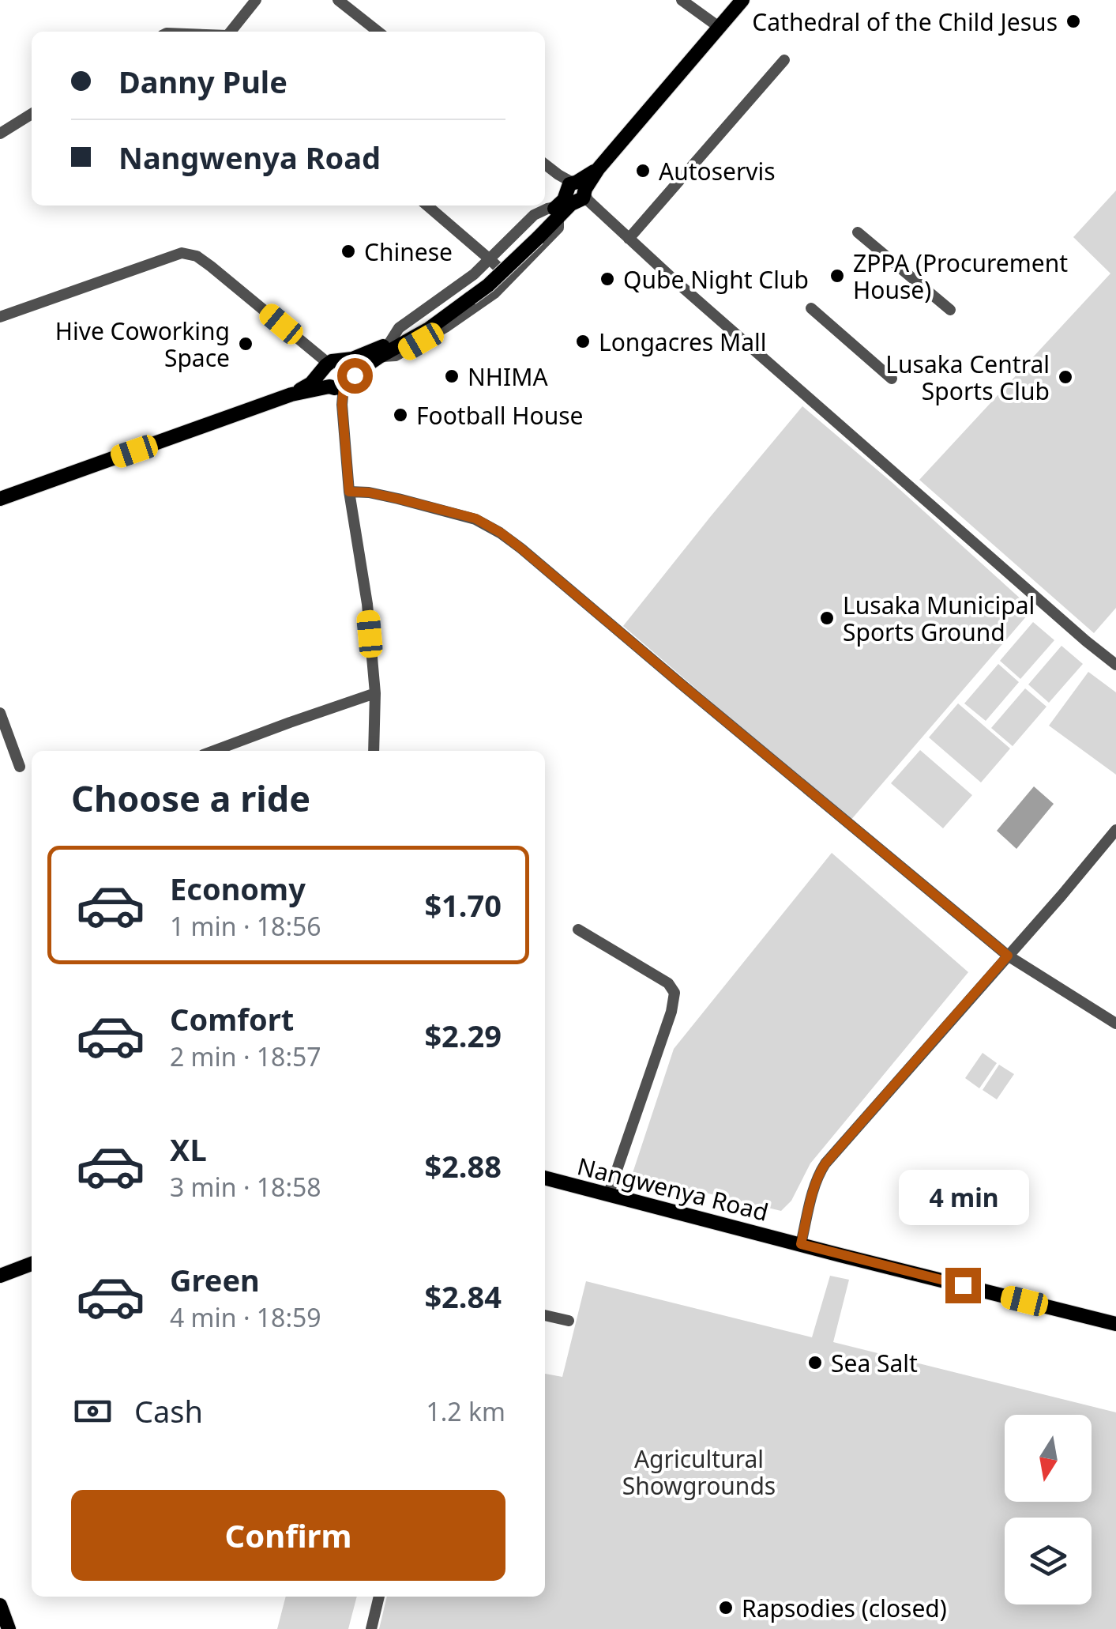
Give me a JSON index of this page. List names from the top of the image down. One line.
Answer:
{"streets":{"main road":["Nangwenya Road"]},"parks":["Agricultural Showgrounds"],"places":["Cathedral of the Child Jesus","Autoservis","Chinese","ZPPA (Procurement House)","Qube Night Club","Longacres Mall","Hive Coworking Space","NHIMA","Lusaka Central Sports Club","Football House","Lusaka Municipal Sports Ground","Sea Salt","Rapsodies (closed)"],"north":"bottom","page":{"banner":["Danny Pule","Nangwenya Road"],"heading":"Choose a ride","list":[{"name":"Economy","note":"1 min · 18:56","value":"$1.70"},{"name":"Comfort","note":"2 min · 18:57","value":"$2.29"},{"name":"XL","note":"3 min · 18:58","value":"$2.88"},{"name":"Green","note":"4 min · 18:59","value":"$2.84"}],"bubble":"4 min","pay":["Cash","1.2 km"],"buttons":"Confirm"}}
